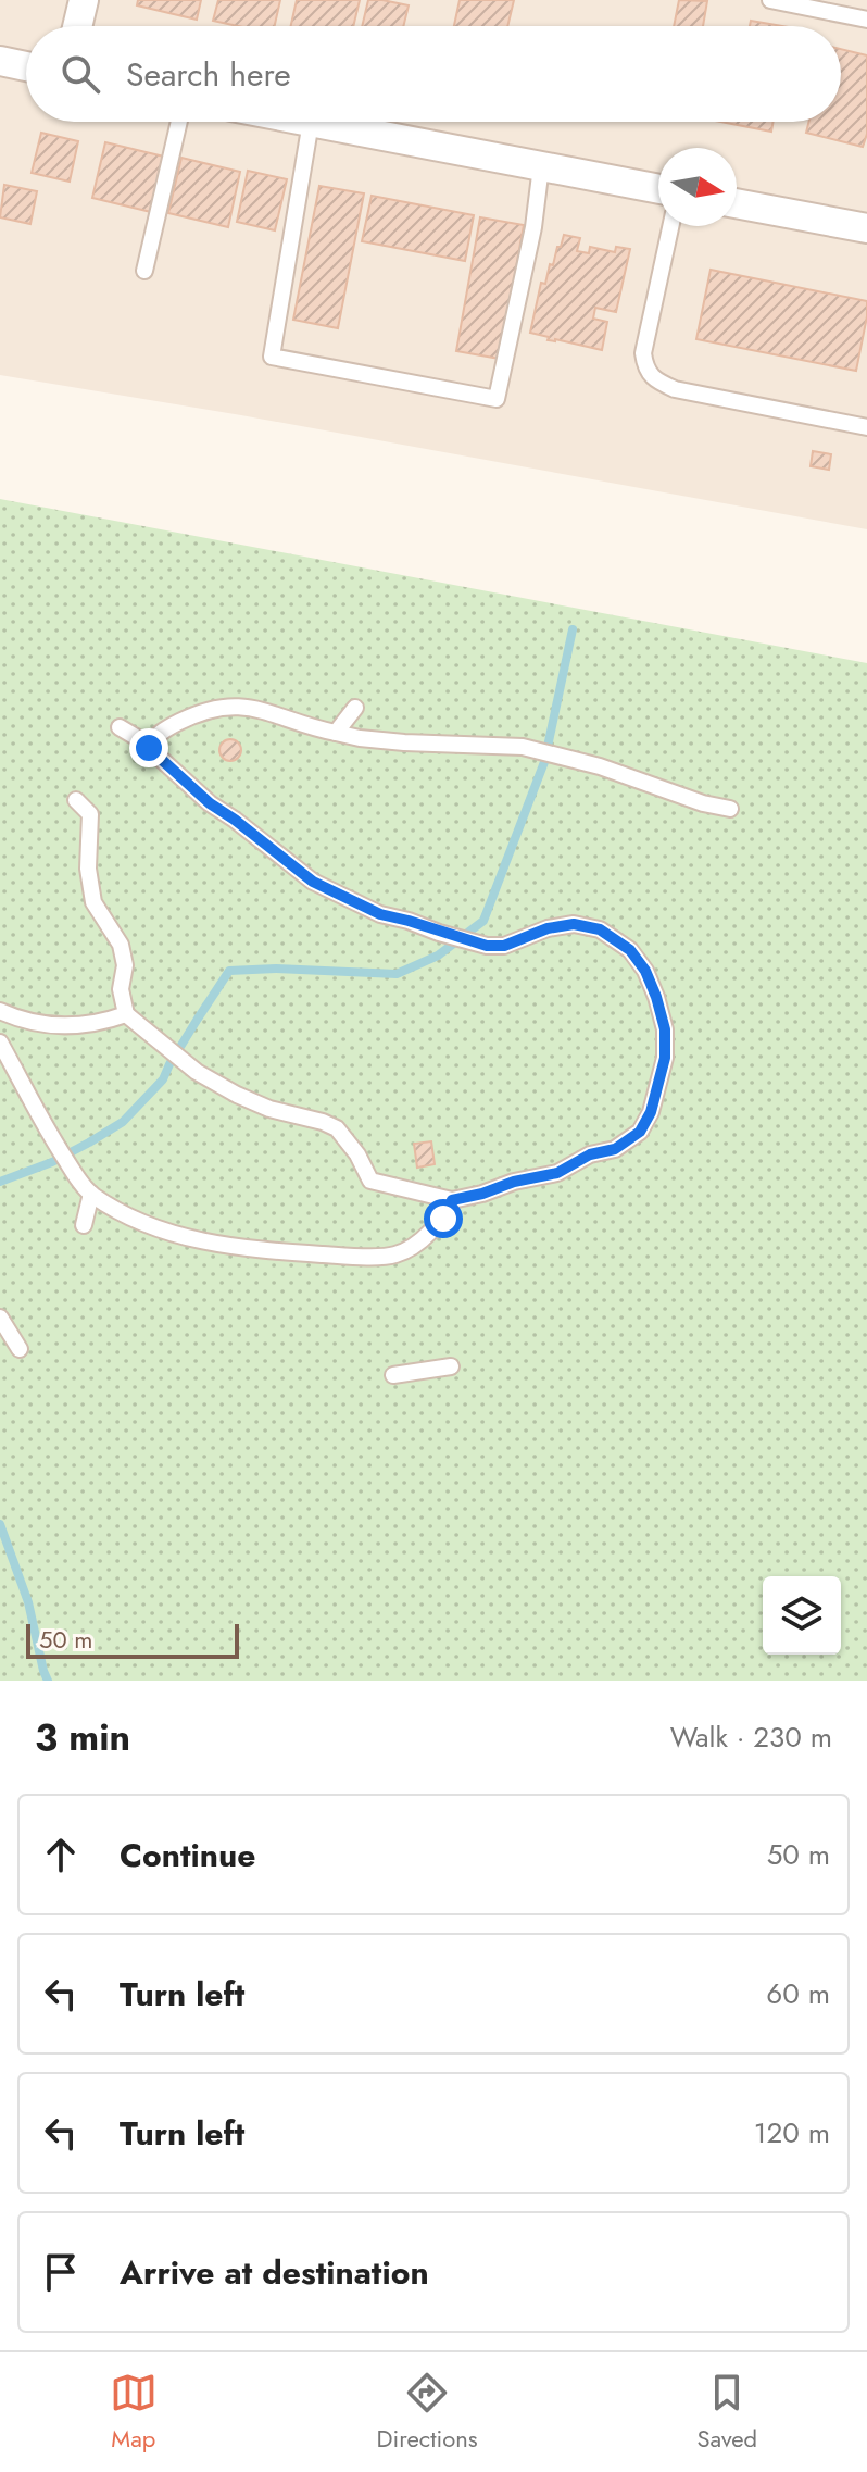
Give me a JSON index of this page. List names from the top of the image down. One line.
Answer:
{"scale_bar":"50 m","north":"right","page":{"search":"Search here","scale":"50 m","heading":["3 min","Walk · 230 m"],"list":[["Continue","50 m"],["Turn left","60 m"],["Turn left","120 m"],"Arrive at destination"],"nav":["Map","Directions","Saved"]}}
